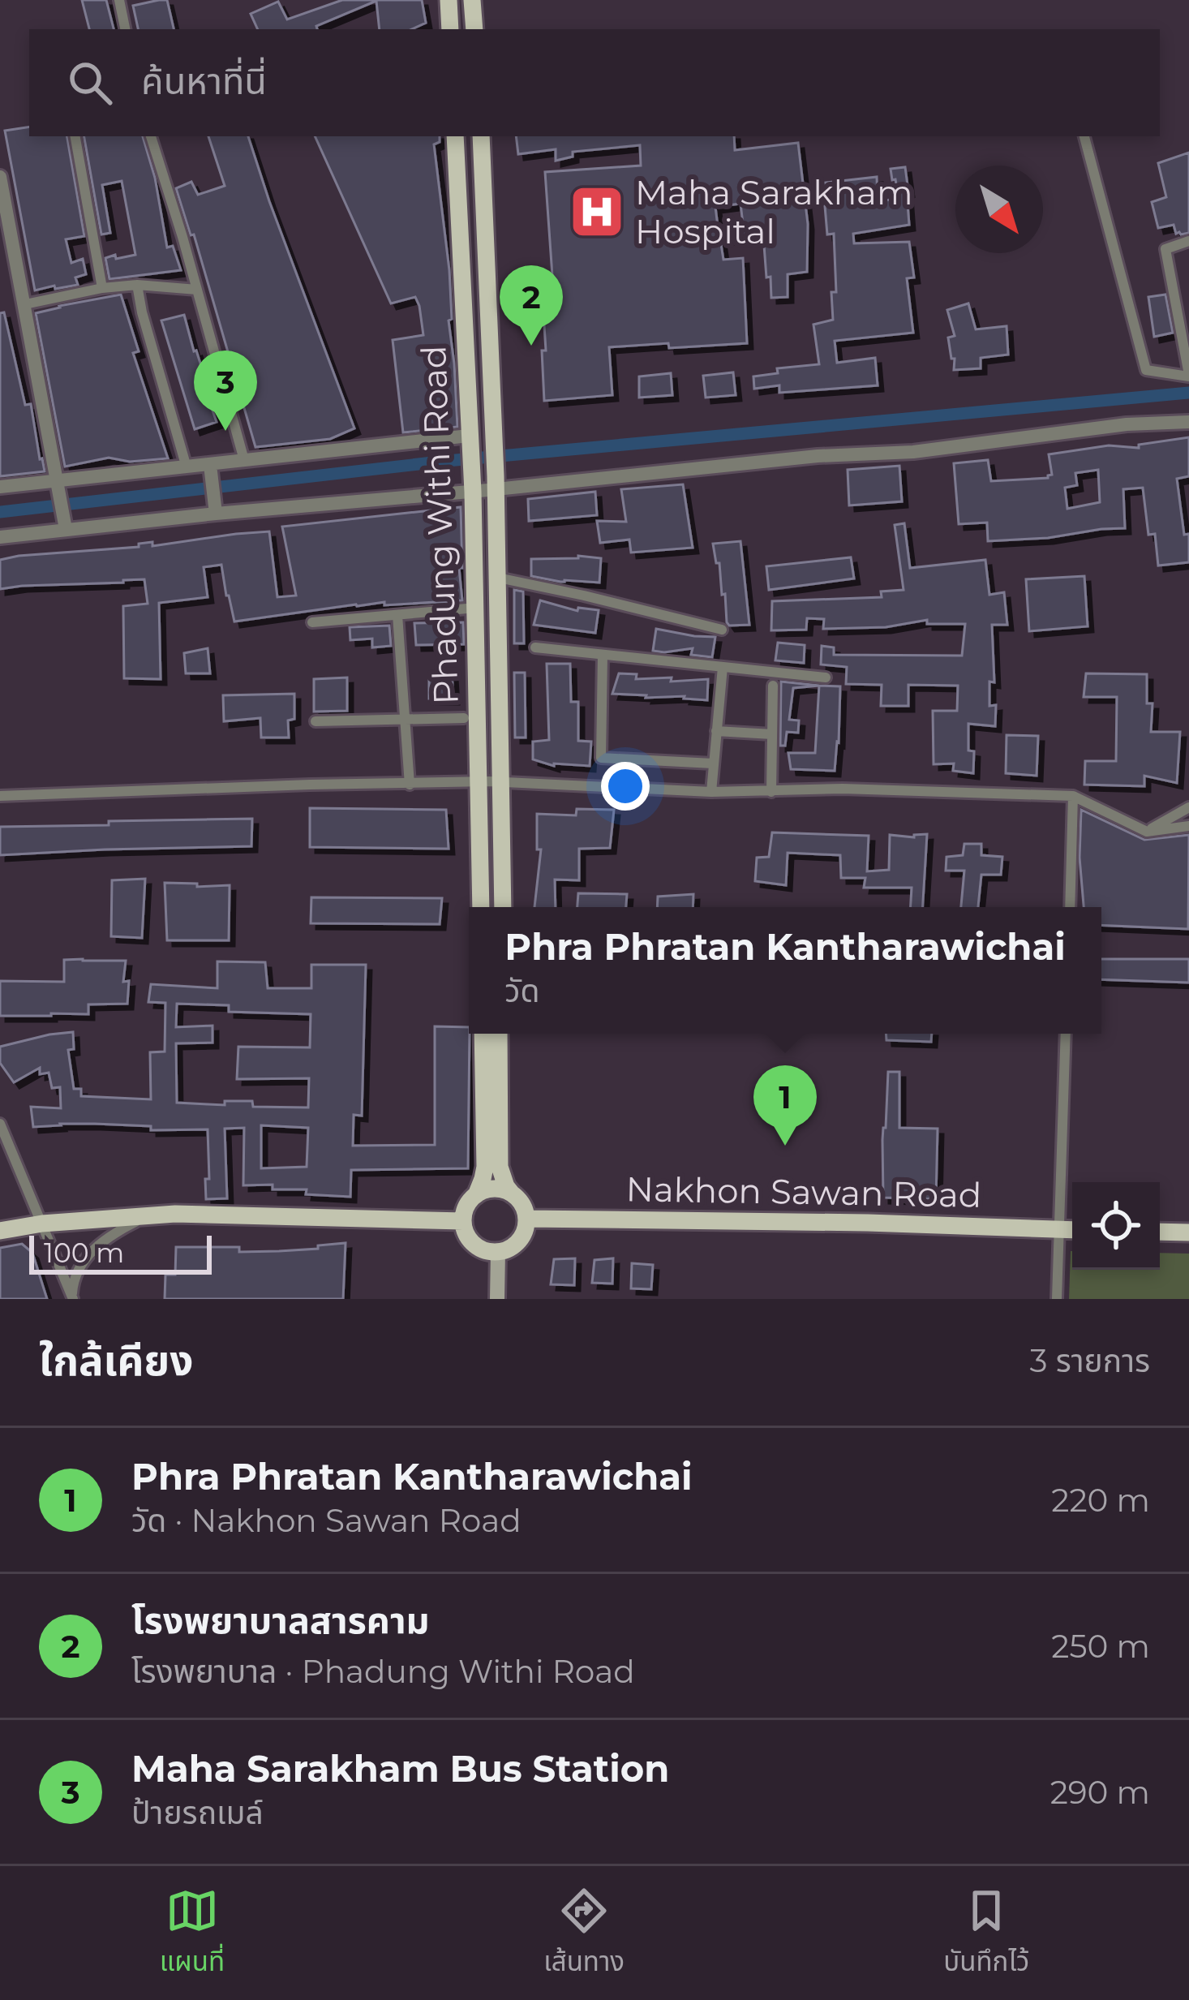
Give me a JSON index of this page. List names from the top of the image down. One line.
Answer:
{"streets":{"main road":["Phadung Withi Road","Nakhon Sawan Road"]},"places":{"hospital":["Maha Sarakham Hospital"]},"scale_bar":"100 m","north":"bottom right","page":{"search":"ค้นหาที่นี่","pins":["2","3","1"],"popup":["Phra Phratan Kantharawichai","วัด"],"scale":"100 m","heading":["ใกล้เคียง","3 รายการ"],"list":[{"mark":"1","name":"Phra Phratan Kantharawichai","note":"วัด · Nakhon Sawan Road","value":"220 m"},{"mark":"2","name":"โรงพยาบาลสารคาม","note":"โรงพยาบาล · Phadung Withi Road","value":"250 m"},{"mark":"3","name":"Maha Sarakham Bus Station","note":"ป้ายรถเมล์","value":"290 m"}],"nav":["แผนที่","เส้นทาง","บันทึกไว้"]}}
